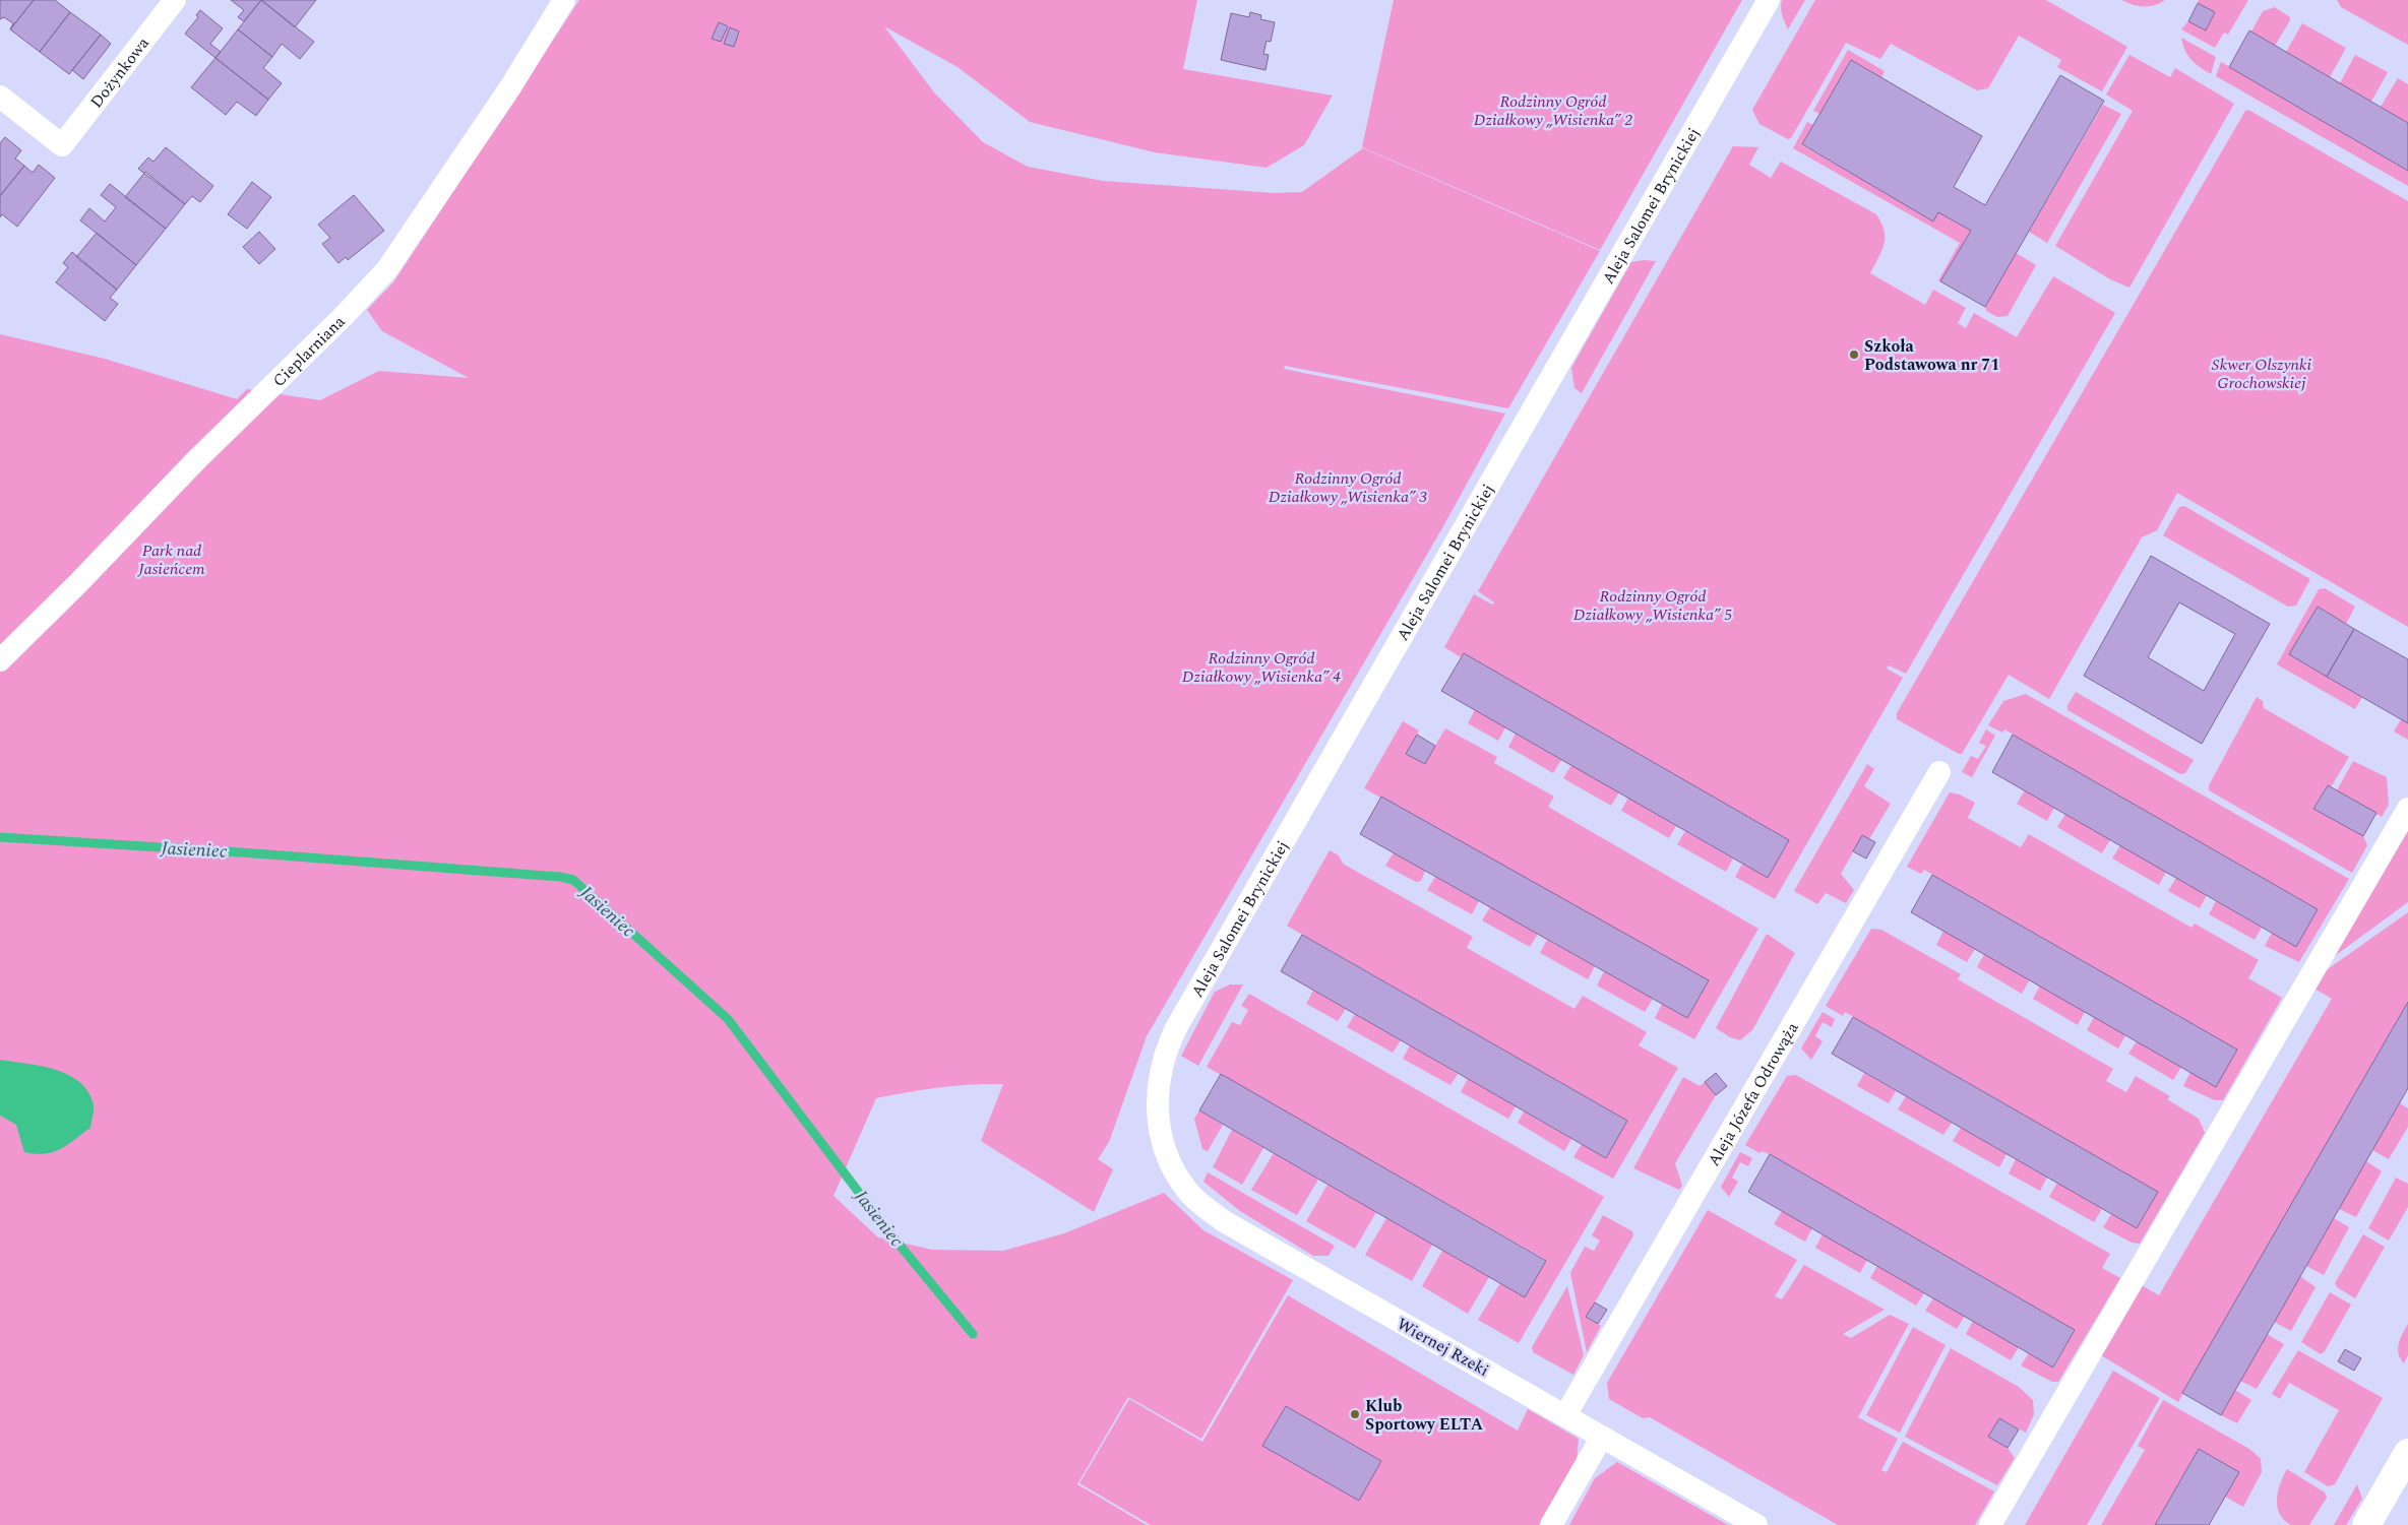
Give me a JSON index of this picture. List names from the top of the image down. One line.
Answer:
{"streets":{"street":["Dożynkowa","Aleja Salomei Brynickiej","Cieplarniana","Aleja Józefa Odrowąża","Wiernej Rzeki"]},"crossings":[["Aleja Salomei Brynickiej","Wiernej Rzeki"],["Aleja Józefa Odrowąża","Wiernej Rzeki"]],"water":["Jasieniec"],"parks":["Rodzinny Ogród Działkowy „Wisienka” 2","Skwer Olszynki Grochowskiej","Rodzinny Ogród Działkowy „Wisienka” 3","Park nad Jasieńcem","Rodzinny Ogród Działkowy „Wisienka” 5","Rodzinny Ogród Działkowy „Wisienka” 4"],"places":["Szkoła Podstawowa nr 71","Klub Sportowy ELTA"]}
